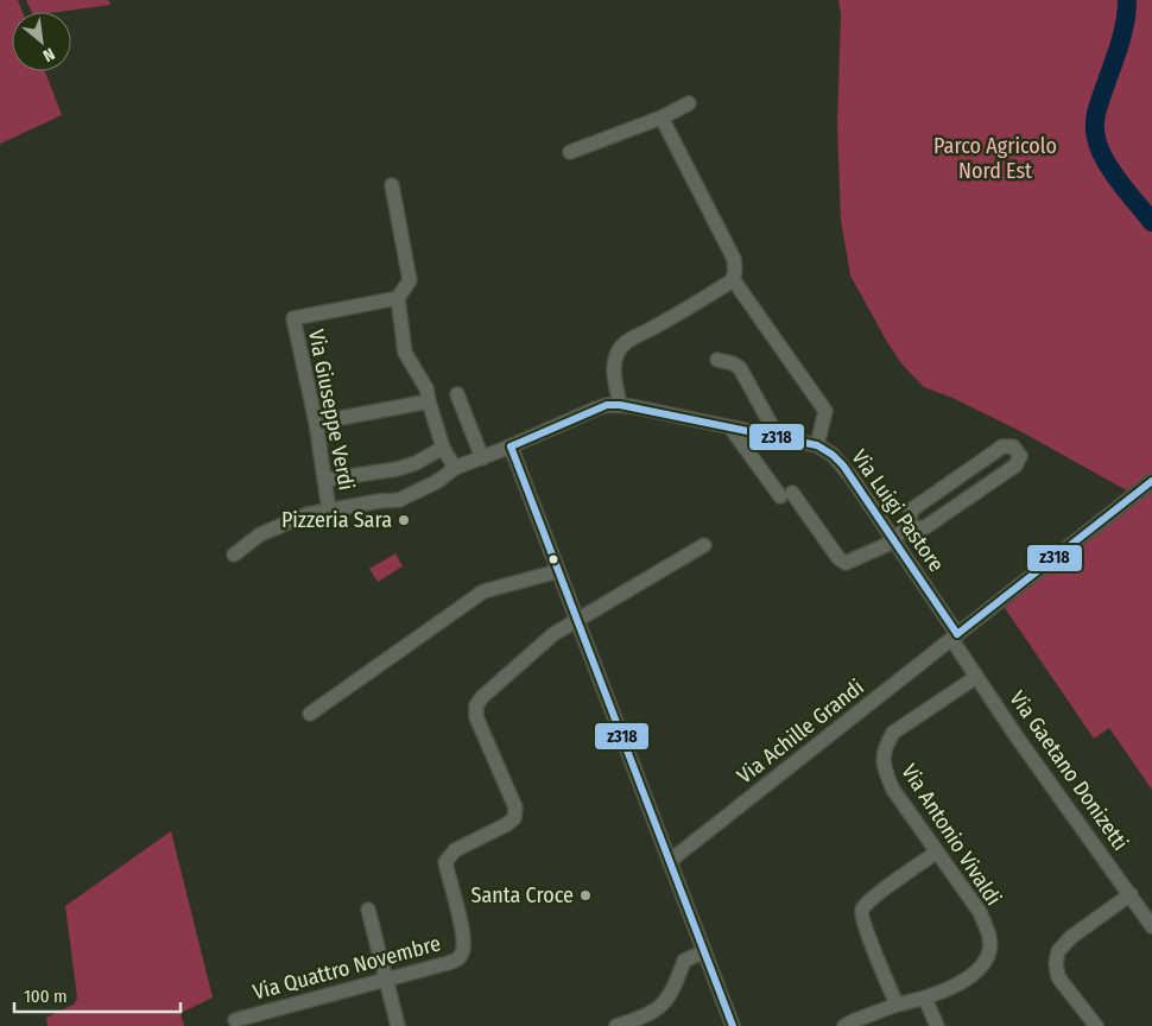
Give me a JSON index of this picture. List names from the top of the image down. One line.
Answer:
{"streets":{"street":["Via Giuseppe Verdi","Via Luigi Pastore","Via Achille Grandi","Via Gaetano Donizetti","Via Antonio Vivaldi","Via Quattro Novembre"]},"crossings":[["Via Giuseppe Verdi","Via Luigi Pastore"],["Via Luigi Pastore","Via Achille Grandi"],["Via Luigi Pastore","Via Gaetano Donizetti"],["Via Achille Grandi","Via Gaetano Donizetti"],["Via Gaetano Donizetti","Via Antonio Vivaldi"]],"parks":["Parco Agricolo Nord Est"],"places":["Pizzeria Sara","Santa Croce"],"lines":["transit line z318"],"scale_bar":"100 m","north":"bottom right"}
